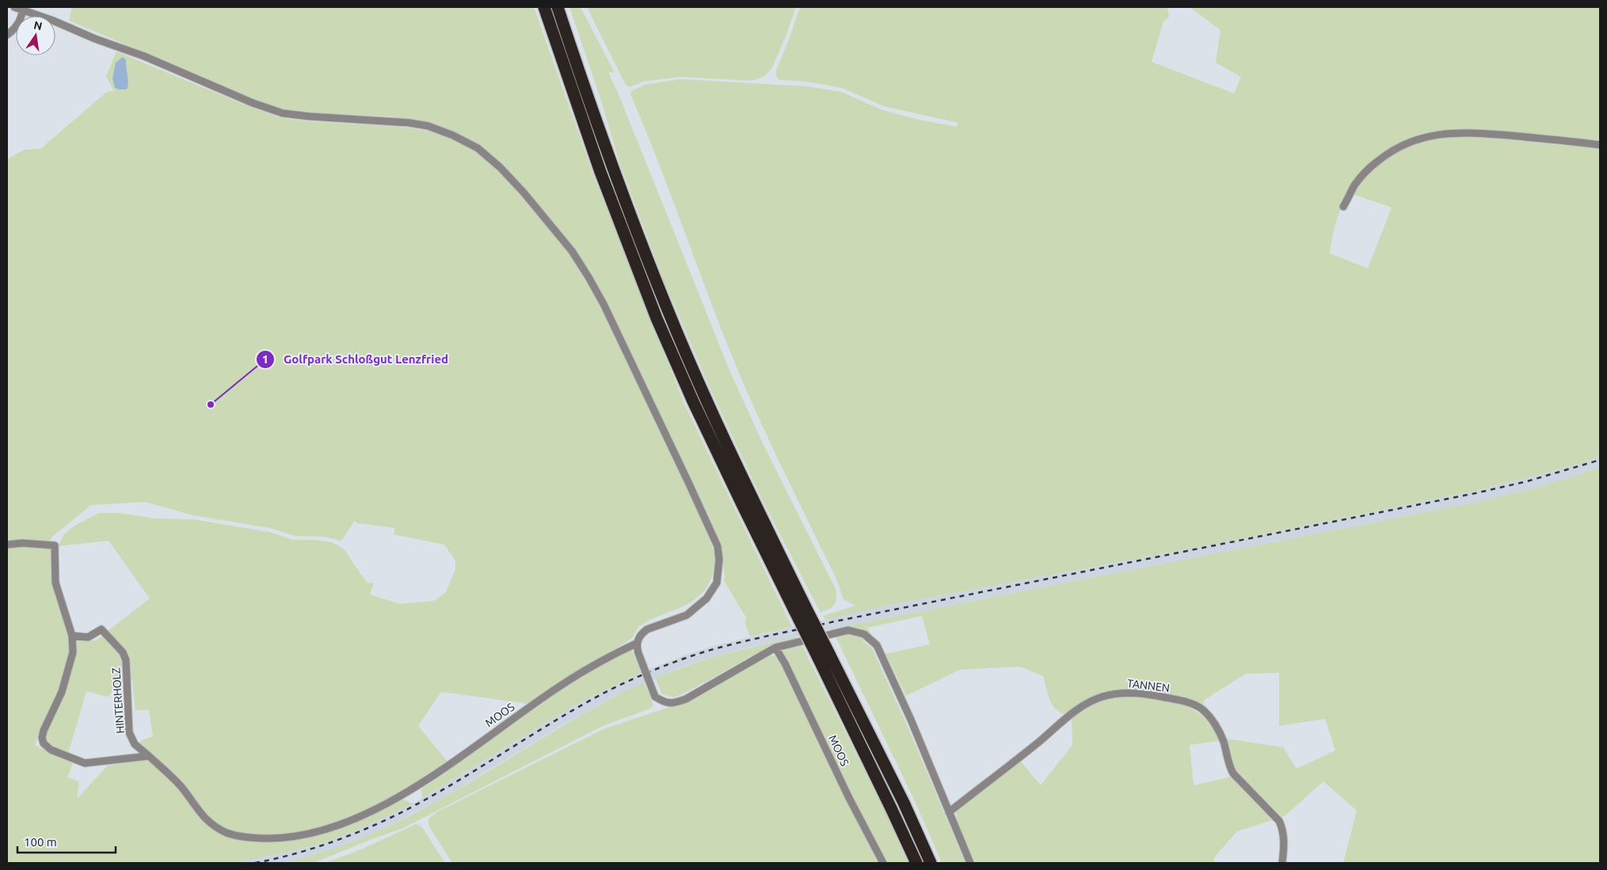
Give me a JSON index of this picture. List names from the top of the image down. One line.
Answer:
{"streets":{"street":["TANNEN","HINTERHOLZ","MOOS"]},"crossings":[["HINTERHOLZ","MOOS"]],"places":["Golfpark Schloßgut Lenzfried"],"scale_bar":"100 m","north":"top"}
